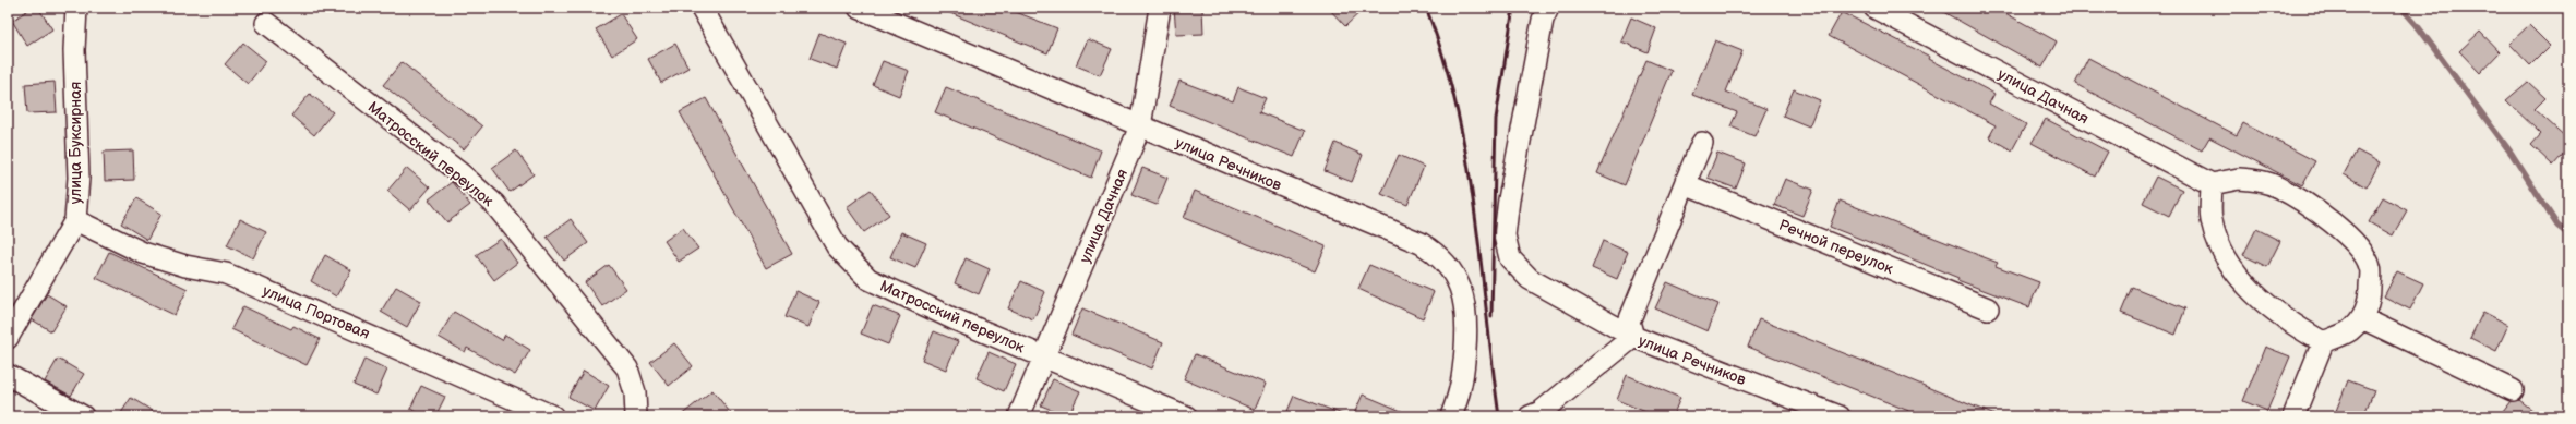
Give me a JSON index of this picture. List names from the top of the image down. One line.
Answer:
{"streets":{"street":["улица Дачная","улица Буксирная","Матросский переулок","улица Речников","Речной переулок","улица Портовая"]},"crossings":[["улица Дачная","Матросский переулок"],["улица Дачная","улица Речников"],["улица Буксирная","улица Портовая"]]}
